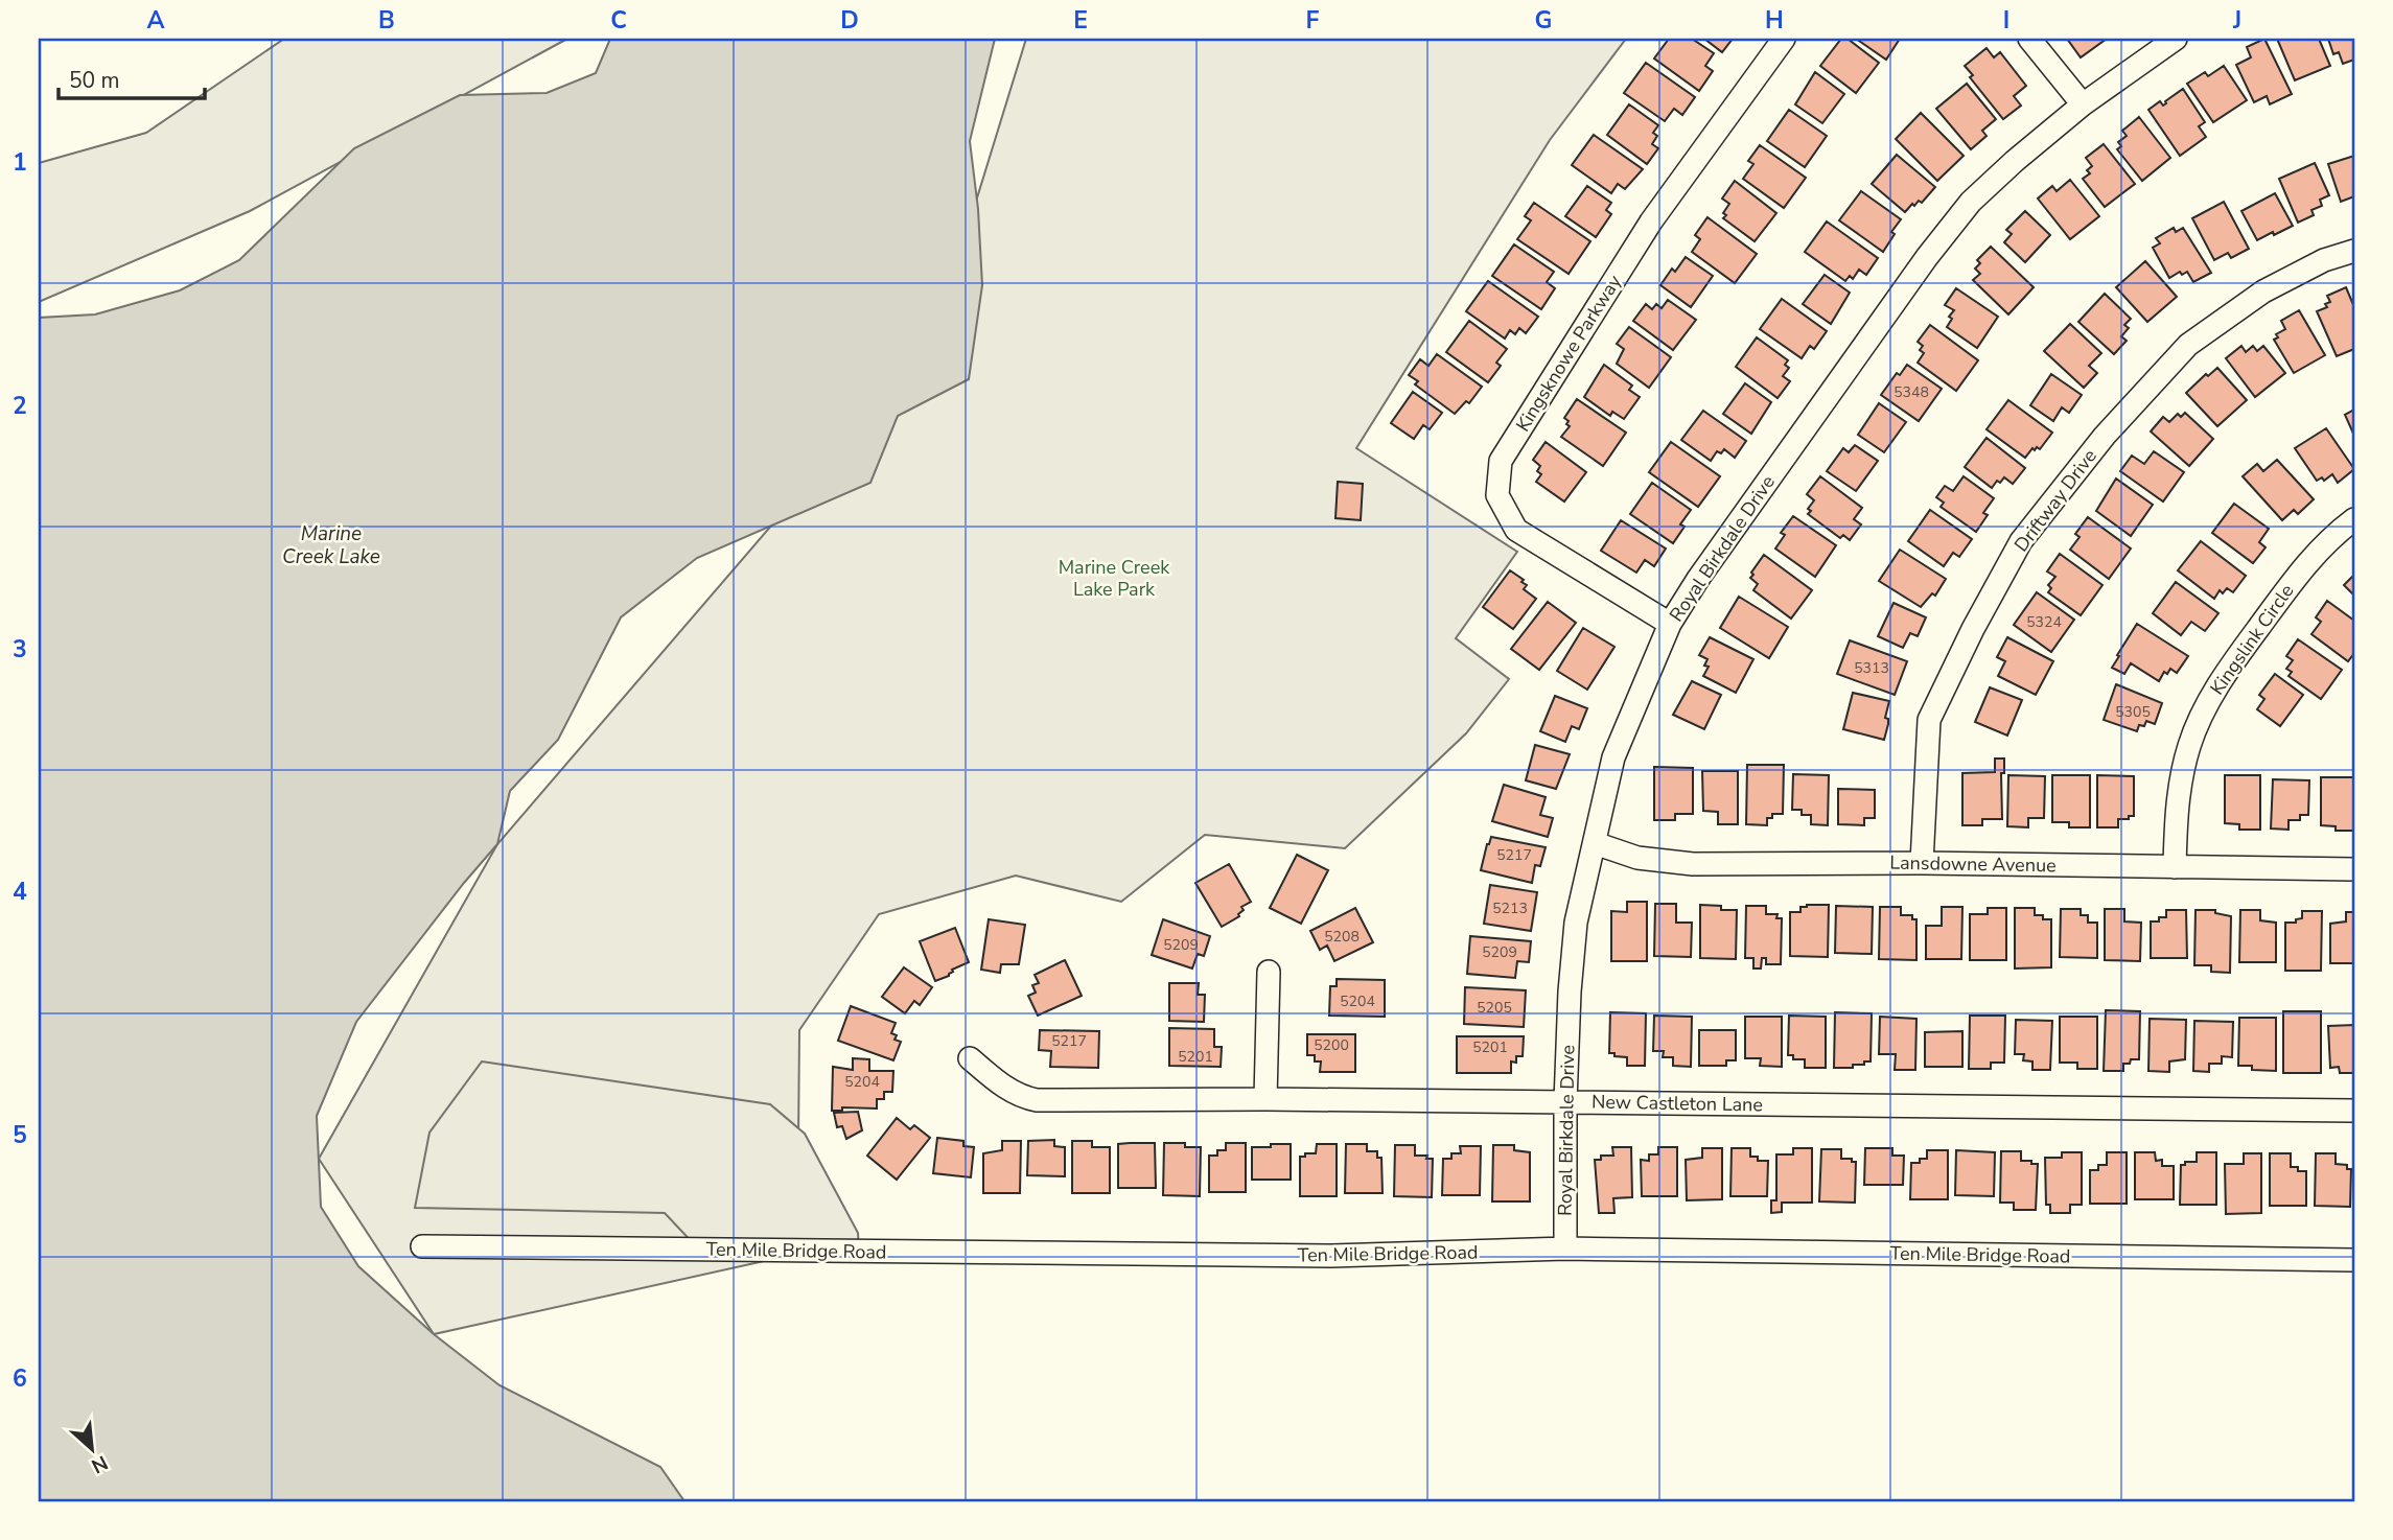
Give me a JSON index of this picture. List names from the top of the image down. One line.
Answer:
{"streets":{"street":["Kingsknowe Parkway","Driftway Drive","Royal Birkdale Drive","Kingslink Circle","Lansdowne Avenue","New Castleton Lane","Ten Mile Bridge Road"]},"crossings":[["Kingsknowe Parkway","Royal Birkdale Drive"],["Driftway Drive","Lansdowne Avenue"],["Royal Birkdale Drive","Lansdowne Avenue"],["Royal Birkdale Drive","New Castleton Lane"],["Royal Birkdale Drive","Ten Mile Bridge Road"],["Kingslink Circle","Lansdowne Avenue"]],"water":["Marine Creek Lake"],"parks":["Marine Creek Lake Park"],"house_numbers":["5348","5324","5313","5305","5217","5213","5208","5209","5209","5204","5205","5217","5200","5201","5201","5204"],"scale_bar":"50 m","north":"bottom right","grid":{"columns":["A","B","C","D","E","F","G","H","I","J"],"rows":["1","2","3","4","5","6"]}}
